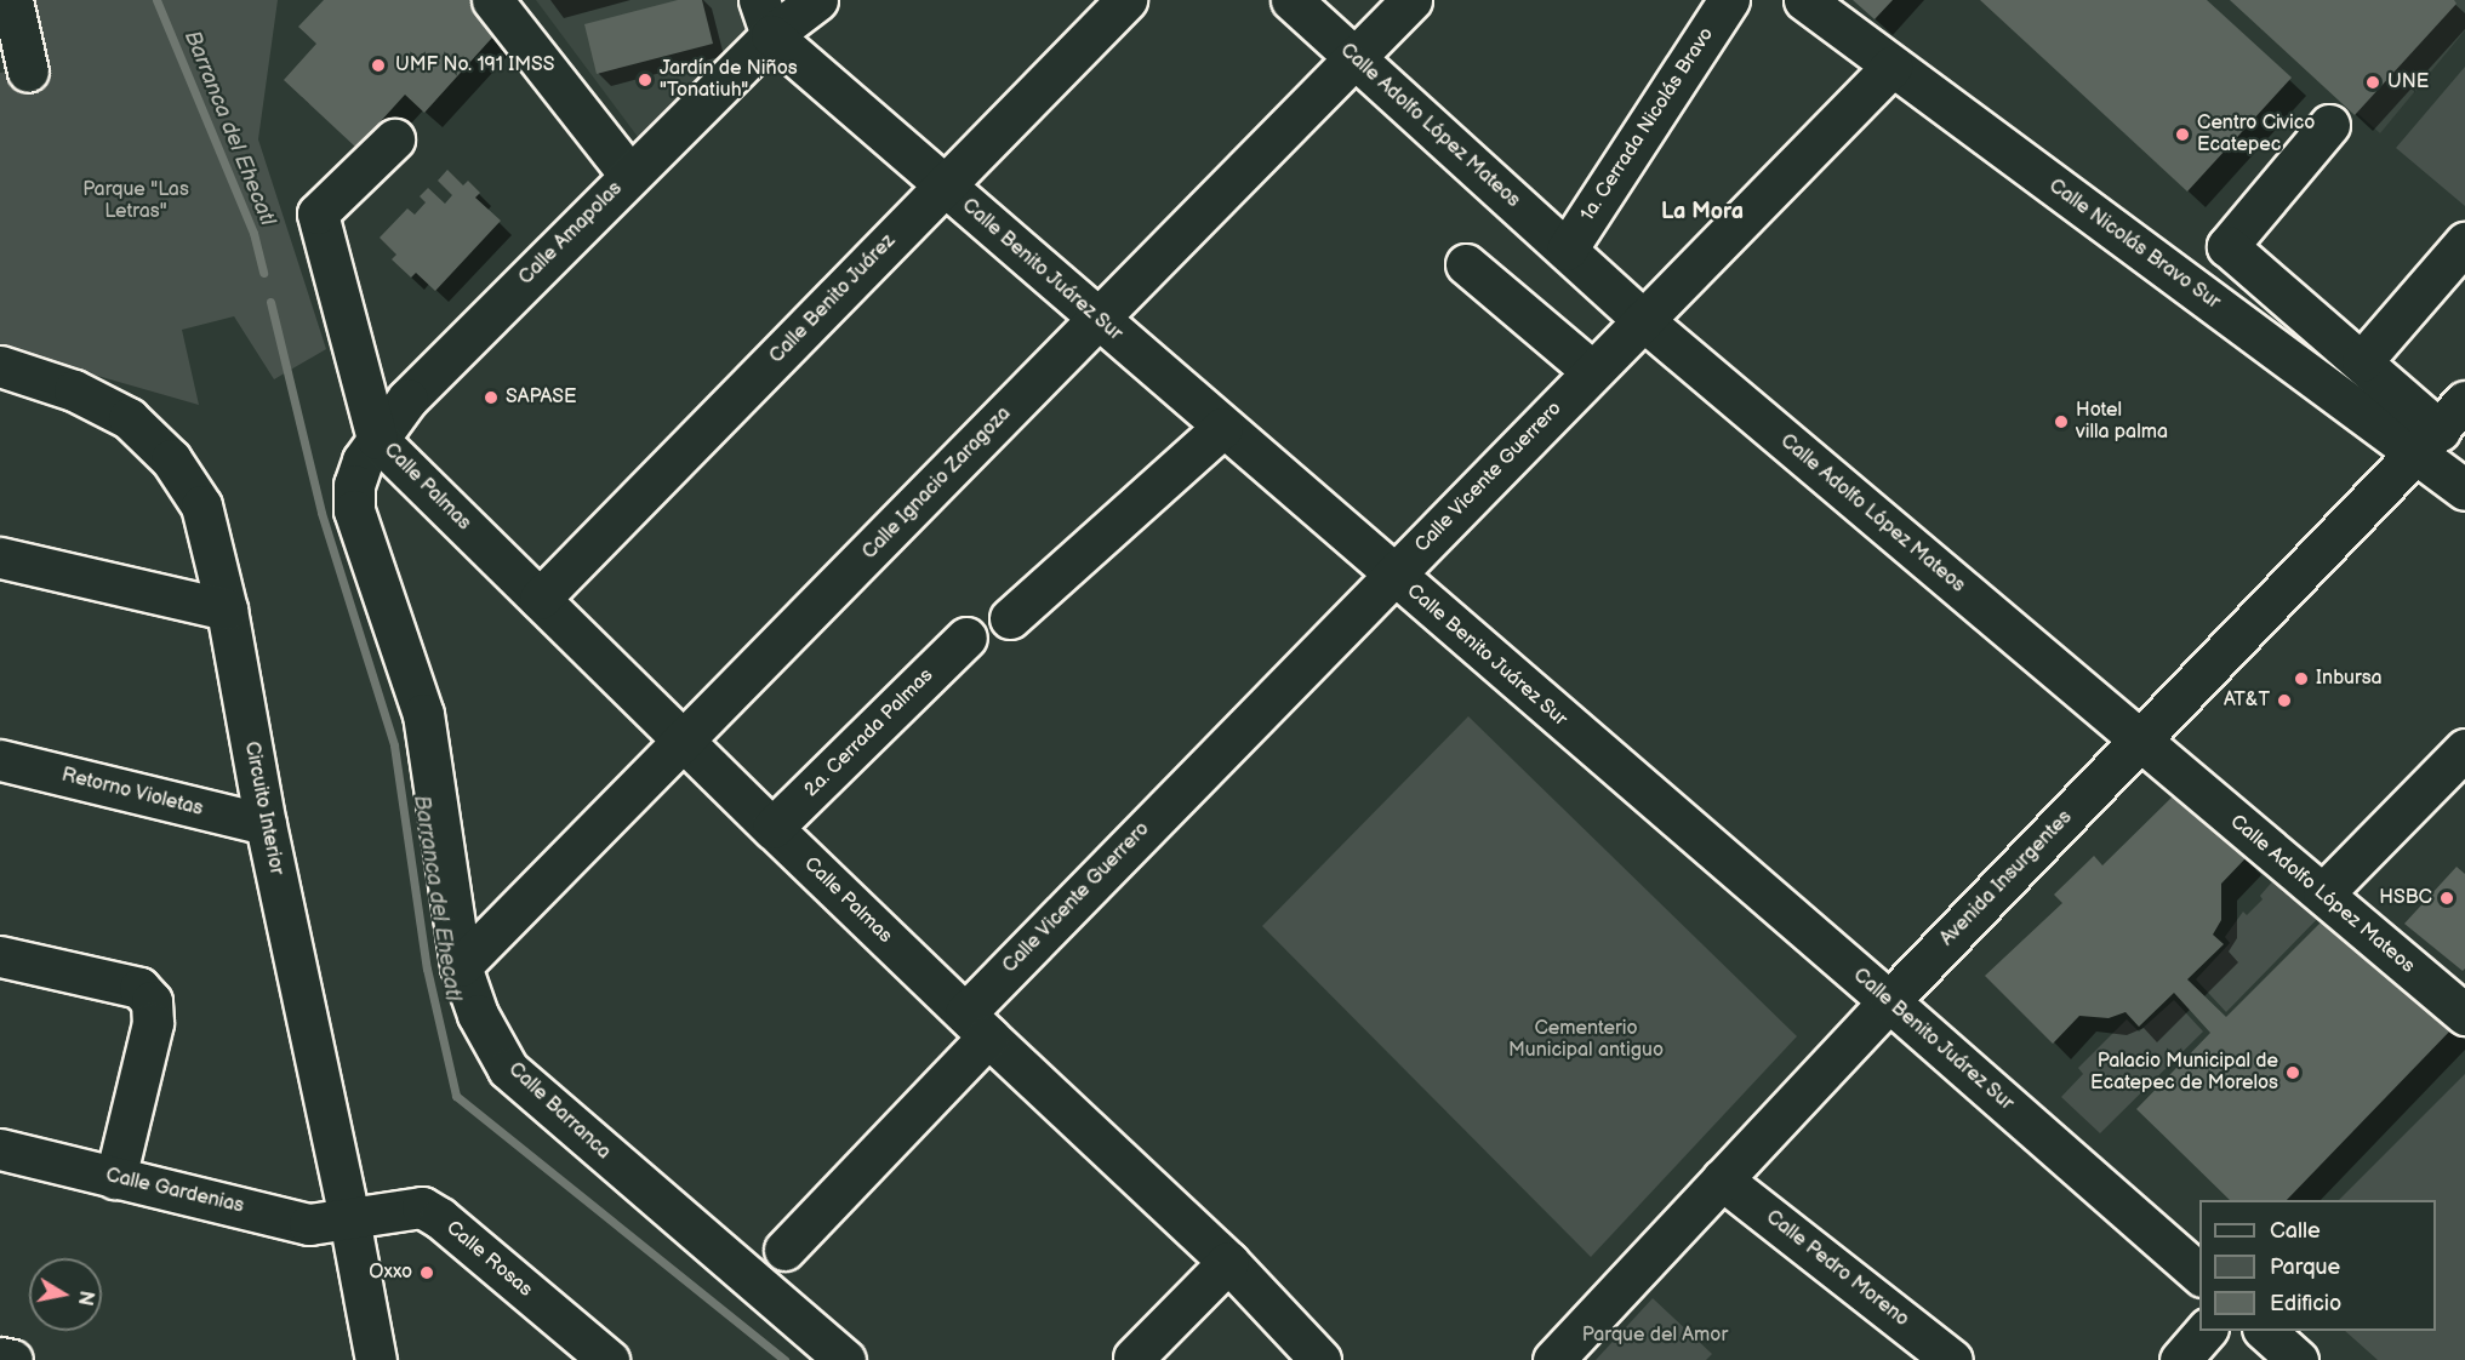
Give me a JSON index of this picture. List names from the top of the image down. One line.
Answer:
{"streets":{"street":["1a. Cerrada Nicolás Bravo","Calle Adolfo López Mateos","Calle Amapolas","Calle Nicolás Bravo Sur","Calle Benito Juárez Sur","Calle Benito Juárez","Calle Vicente Guerrero","Calle Ignacio Zaragoza","Calle Palmas","2a. Cerrada Palmas","Retorno Violetas","Circuito Interior","Avenida Insurgentes","Calle Barranca","Calle Gardenias","Calle Rosas","Calle Pedro Moreno"]},"crossings":[["1a. Cerrada Nicolás Bravo","Calle Adolfo López Mateos"],["Calle Adolfo López Mateos","Calle Vicente Guerrero"],["Calle Adolfo López Mateos","Calle Ignacio Zaragoza"],["Calle Adolfo López Mateos","Avenida Insurgentes"],["Calle Amapolas","Calle Benito Juárez Sur"],["Calle Amapolas","Calle Palmas"],["Calle Amapolas","Calle Barranca"],["Calle Nicolás Bravo Sur","Calle Vicente Guerrero"],["Calle Nicolás Bravo Sur","Avenida Insurgentes"],["Calle Benito Juárez Sur","Calle Benito Juárez"],["Calle Benito Juárez Sur","Calle Vicente Guerrero"],["Calle Benito Juárez Sur","Calle Ignacio Zaragoza"],["Calle Benito Juárez Sur","Avenida Insurgentes"],["Calle Benito Juárez","Calle Palmas"],["Calle Vicente Guerrero","Calle Palmas"],["Calle Ignacio Zaragoza","Calle Palmas"],["Calle Ignacio Zaragoza","Calle Barranca"],["Calle Palmas","2a. Cerrada Palmas"],["Calle Palmas","Calle Barranca"],["Retorno Violetas","Circuito Interior"],["Circuito Interior","Calle Gardenias"],["Circuito Interior","Calle Rosas"],["Avenida Insurgentes","Calle Pedro Moreno"],["Calle Gardenias","Calle Rosas"]],"districts":["La Mora"],"water":["Barranca del Ehecatl"],"parks":["Parque \"Las Letras\"","Cementerio Municipal antiguo","Parque del Amor"],"places":["UMF No. 191 IMSS","Jardín de Niños \"Tonatiuh\"","UNE","Centro Civico Ecatepec","SAPASE","Hotel villa palma","Inbursa","AT&T","HSBC","Palacio Municipal de Ecatepec de Morelos","Oxxo"],"legend":["Calle","Parque","Edificio"],"north":"right"}
